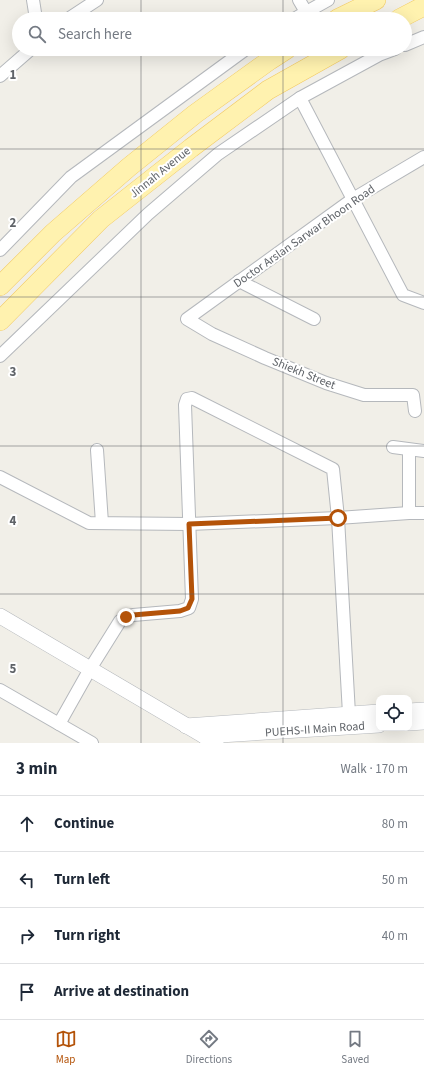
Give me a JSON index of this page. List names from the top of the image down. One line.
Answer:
{"streets":{"main road":["Jinnah Avenue"],"street":["Doctor Arslan Sarwar Bhoon Road","Shiekh Street","PUEHS-II Main Road"]},"crossings":[["Doctor Arslan Sarwar Bhoon Road","Shiekh Street"]],"page":{"search":"Search here","heading":["3 min","Walk · 170 m"],"list":[["Continue","80 m"],["Turn left","50 m"],["Turn right","40 m"],"Arrive at destination"],"nav":["Map","Directions","Saved"]},"grid":{"rows":["1","2","3","4","5"]}}
